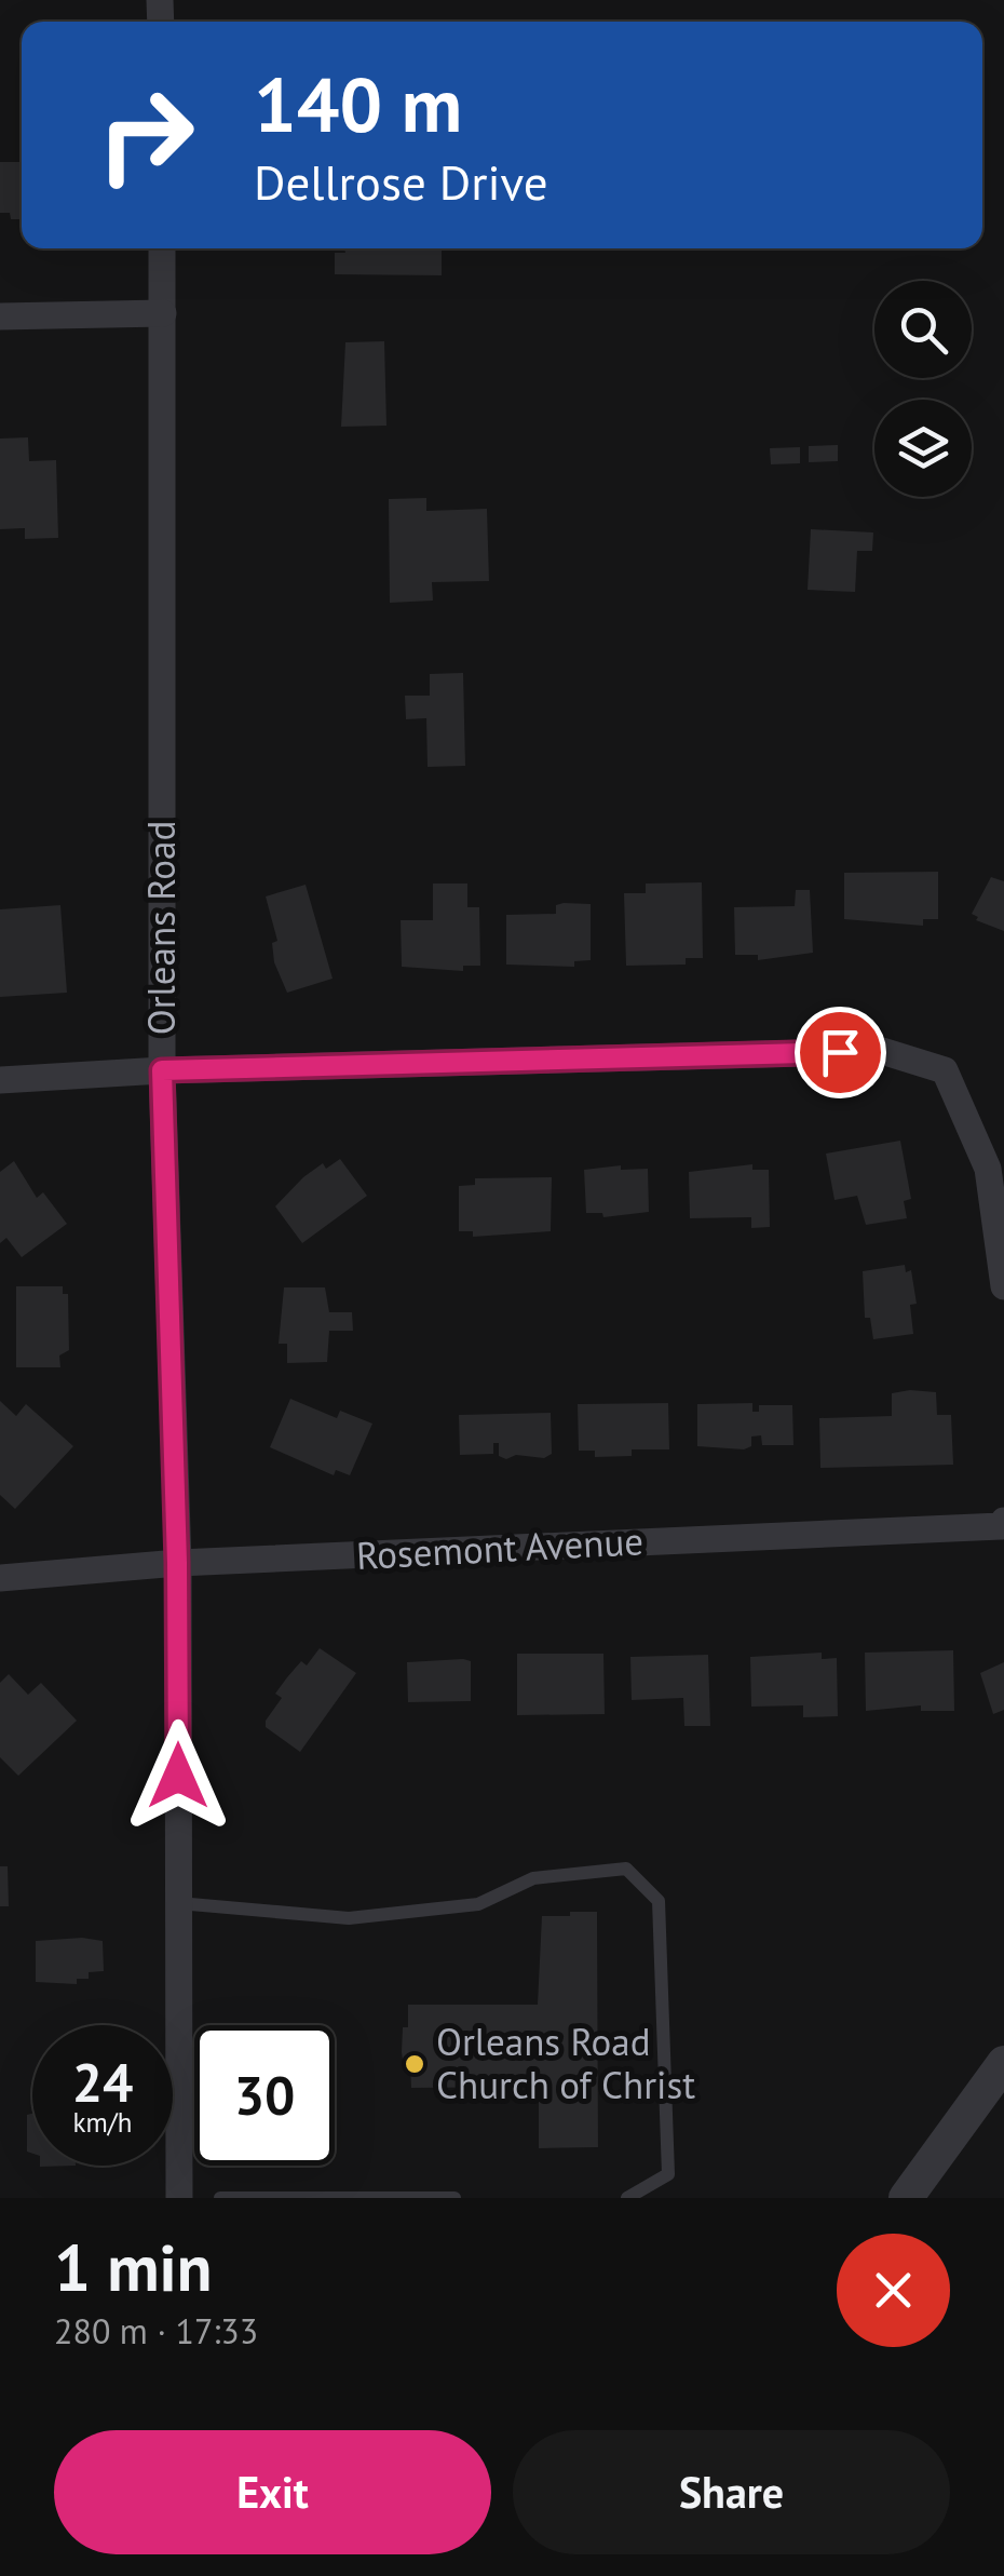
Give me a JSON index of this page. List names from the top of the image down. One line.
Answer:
{"streets":{"street":["Orleans Road","Rosemont Avenue"]},"crossings":[["Orleans Road","Rosemont Avenue"]],"places":["Orleans Road Church of Christ"],"page":{"turn":["140 m","Dellrose Drive"],"speed":"24 km/h","limit":"30","heading":["1 min","280 m · 17:33"],"buttons":["Exit","Share"]}}
